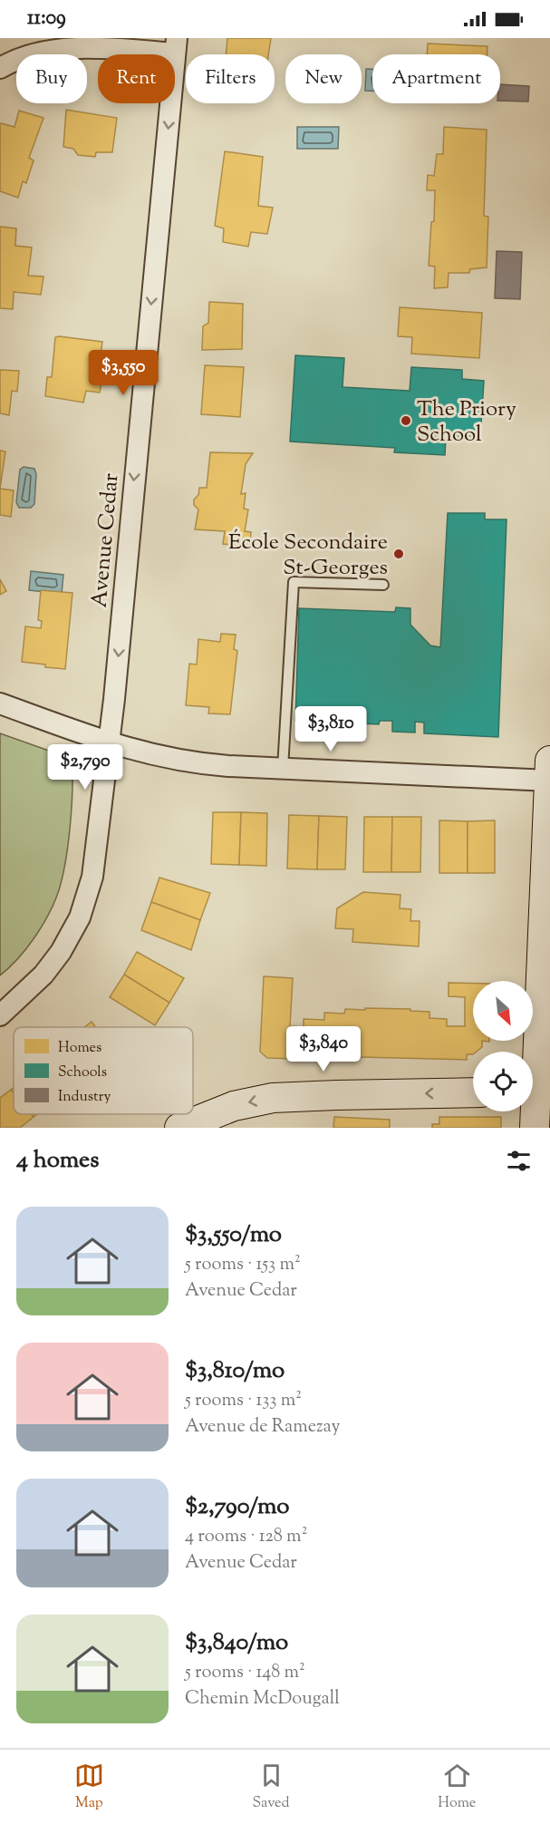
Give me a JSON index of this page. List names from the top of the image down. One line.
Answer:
{"streets":{"street":["Avenue Cedar"]},"one_way":["Avenue Cedar"],"places":["The Priory School","École Secondaire St-Georges"],"legend":["Homes","Schools","Industry"],"north":"bottom right","page":{"status":"11:09","chip":["Buy","Rent","Filters","New","Apartment"],"price":["$3,550","$3,810","$2,790","$3,840"],"heading":"4 homes","list":[{"name":"$3,550/mo","note":"5 rooms · 153 m² · Avenue Cedar"},{"name":"$3,810/mo","note":"5 rooms · 133 m² · Avenue de Ramezay"},{"name":"$2,790/mo","note":"4 rooms · 128 m² · Avenue Cedar"},{"name":"$3,840/mo","note":"5 rooms · 148 m² · Chemin McDougall"}],"tabs":["Map","Saved","Home"]}}
